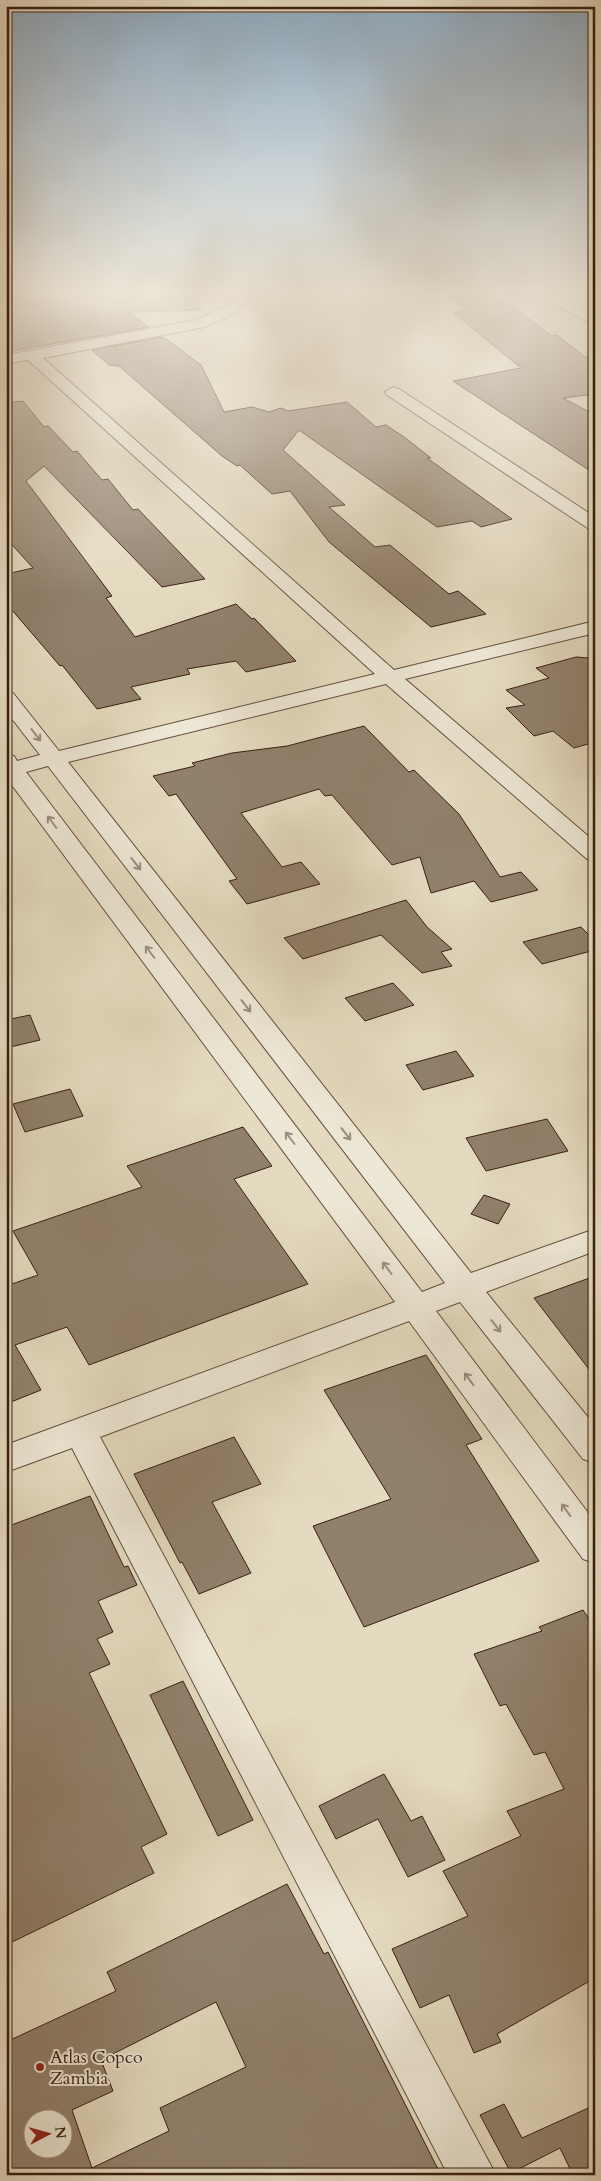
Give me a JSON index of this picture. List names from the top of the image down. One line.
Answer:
{"places":["Atlas Copco Zambia"],"north":"right"}
